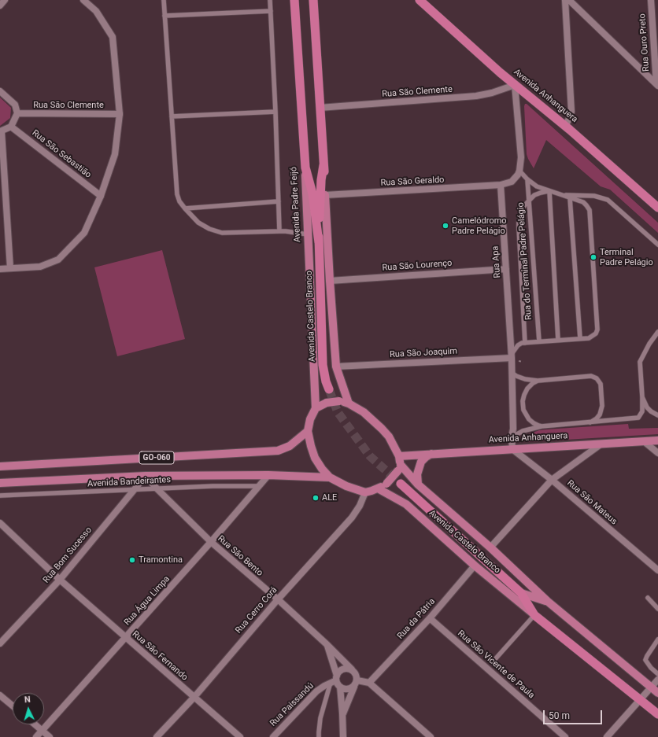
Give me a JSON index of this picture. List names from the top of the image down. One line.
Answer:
{"streets":{"highway":["Avenida Anhanguera","Avenida Padre Feijó","Avenida Castelo Branco"],"main road":["GO-060"],"street":["Rua Ouro Preto","Rua São Clemente","Rua São Sebastião","Rua São Geraldo","Rua Apa","Rua São Lourenço","Rua São Joaquim","Rua São Mateus","Rua Bom Sucesso","Rua São Bento","Rua Água Limpa","Rua Cerro Corá","Rua da Pátria","Rua São Fernando","Rua São Vicente de Paula","Rua Paissandú"],"lane":["Rua do Terminal Padre Pelágio","Avenida Bandeirantes"]},"crossings":[["Rua São Clemente","Avenida Anhanguera"],["Avenida Anhanguera","Avenida Padre Feijó"],["Avenida Anhanguera","Rua Apa"],["Avenida Anhanguera","Avenida Castelo Branco"],["Avenida Anhanguera","GO-060"],["Avenida Anhanguera","Rua São Mateus"],["Avenida Anhanguera","Rua Cerro Corá"],["Rua São Geraldo","Rua Apa"],["Avenida Padre Feijó","Avenida Castelo Branco"],["Avenida Padre Feijó","GO-060"],["Avenida Padre Feijó","Rua Cerro Corá"],["Rua Apa","Rua São Lourenço"],["Rua Apa","Rua São Joaquim"],["Rua Apa","Rua São Mateus"],["Avenida Castelo Branco","GO-060"],["Avenida Castelo Branco","Rua Cerro Corá"],["Avenida Castelo Branco","Rua da Pátria"],["GO-060","Rua Bom Sucesso"],["GO-060","Rua São Bento"],["GO-060","Rua Água Limpa"],["GO-060","Rua Cerro Corá"],["Avenida Bandeirantes","Rua Bom Sucesso"],["Avenida Bandeirantes","Rua São Bento"],["Avenida Bandeirantes","Rua Água Limpa"],["Rua Bom Sucesso","Rua São Bento"],["Rua Bom Sucesso","Rua São Fernando"],["Rua São Bento","Rua Água Limpa"],["Rua São Bento","Rua Cerro Corá"],["Rua São Bento","Rua Paissandú"],["Rua Água Limpa","Rua São Fernando"],["Rua Cerro Corá","Rua São Fernando"],["Rua da Pátria","Rua São Vicente de Paula"]],"places":["Camelódromo Padre Pelágio","Terminal Padre Pelágio","ALE","Tramontina"],"scale_bar":"50 m","north":"top"}
